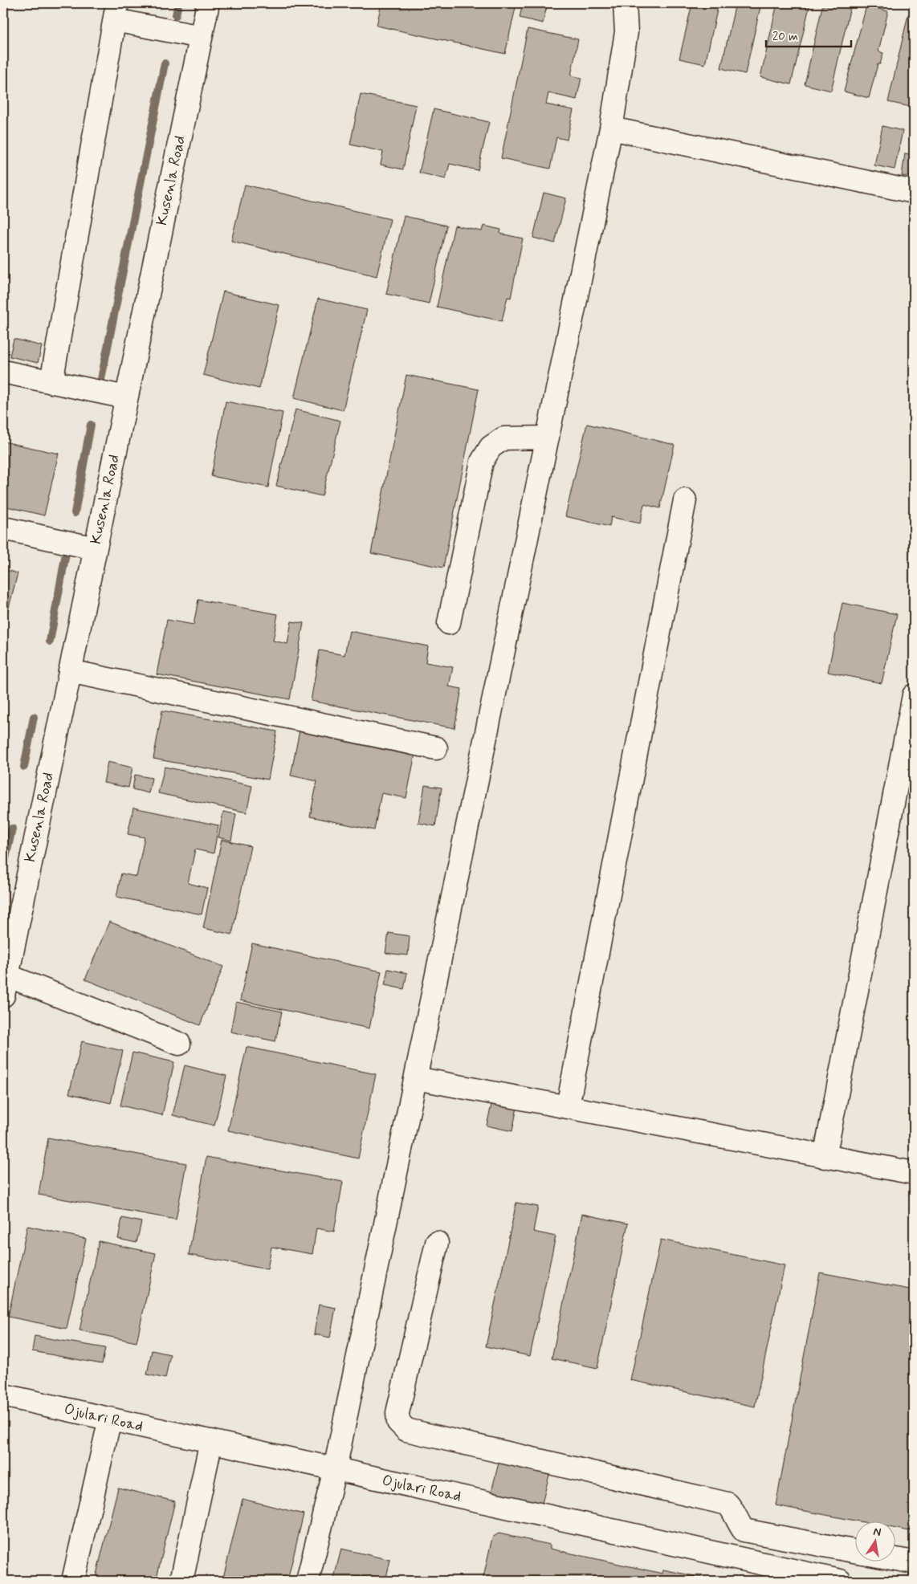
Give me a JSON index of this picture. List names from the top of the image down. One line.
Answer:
{"streets":{"street":["Kusenla Road","Ojulari Road"]},"scale_bar":"20 m","north":"top"}
